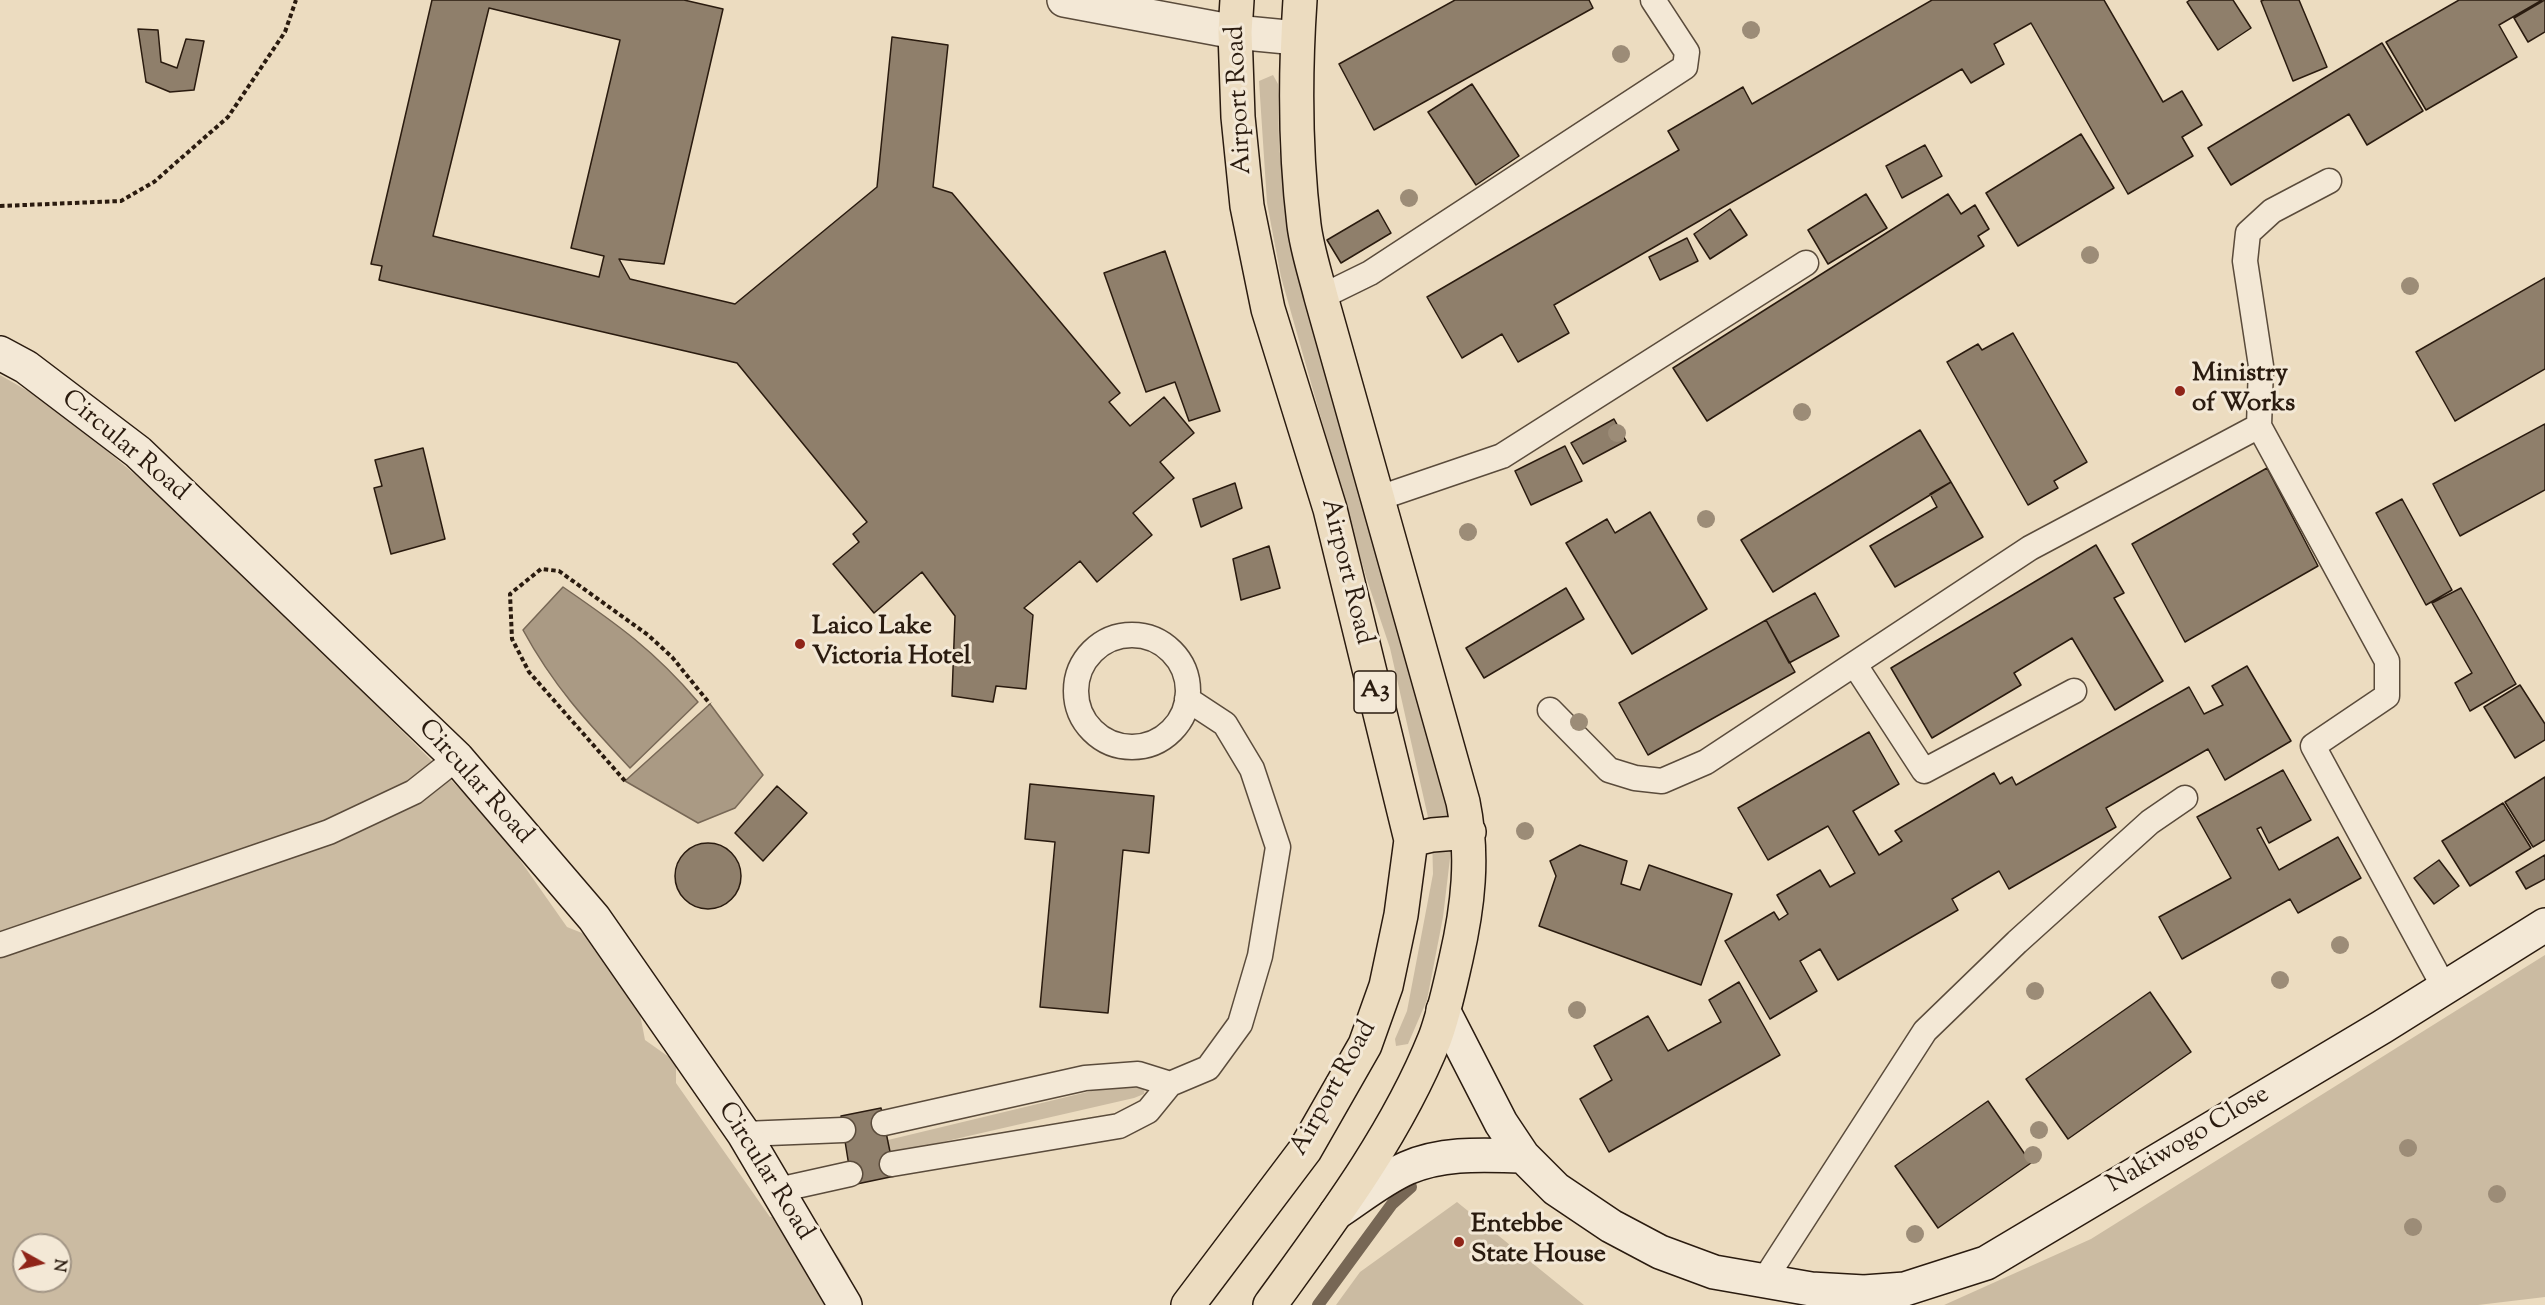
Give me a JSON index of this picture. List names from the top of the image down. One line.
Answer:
{"streets":{"highway":["Airport Road","A3"],"street":["Circular Road","Nakiwogo Close"]},"crossings":[["Airport Road","Nakiwogo Close"]],"places":["Ministry of Works","Laico Lake Victoria Hotel","Entebbe State House"],"north":"right"}
